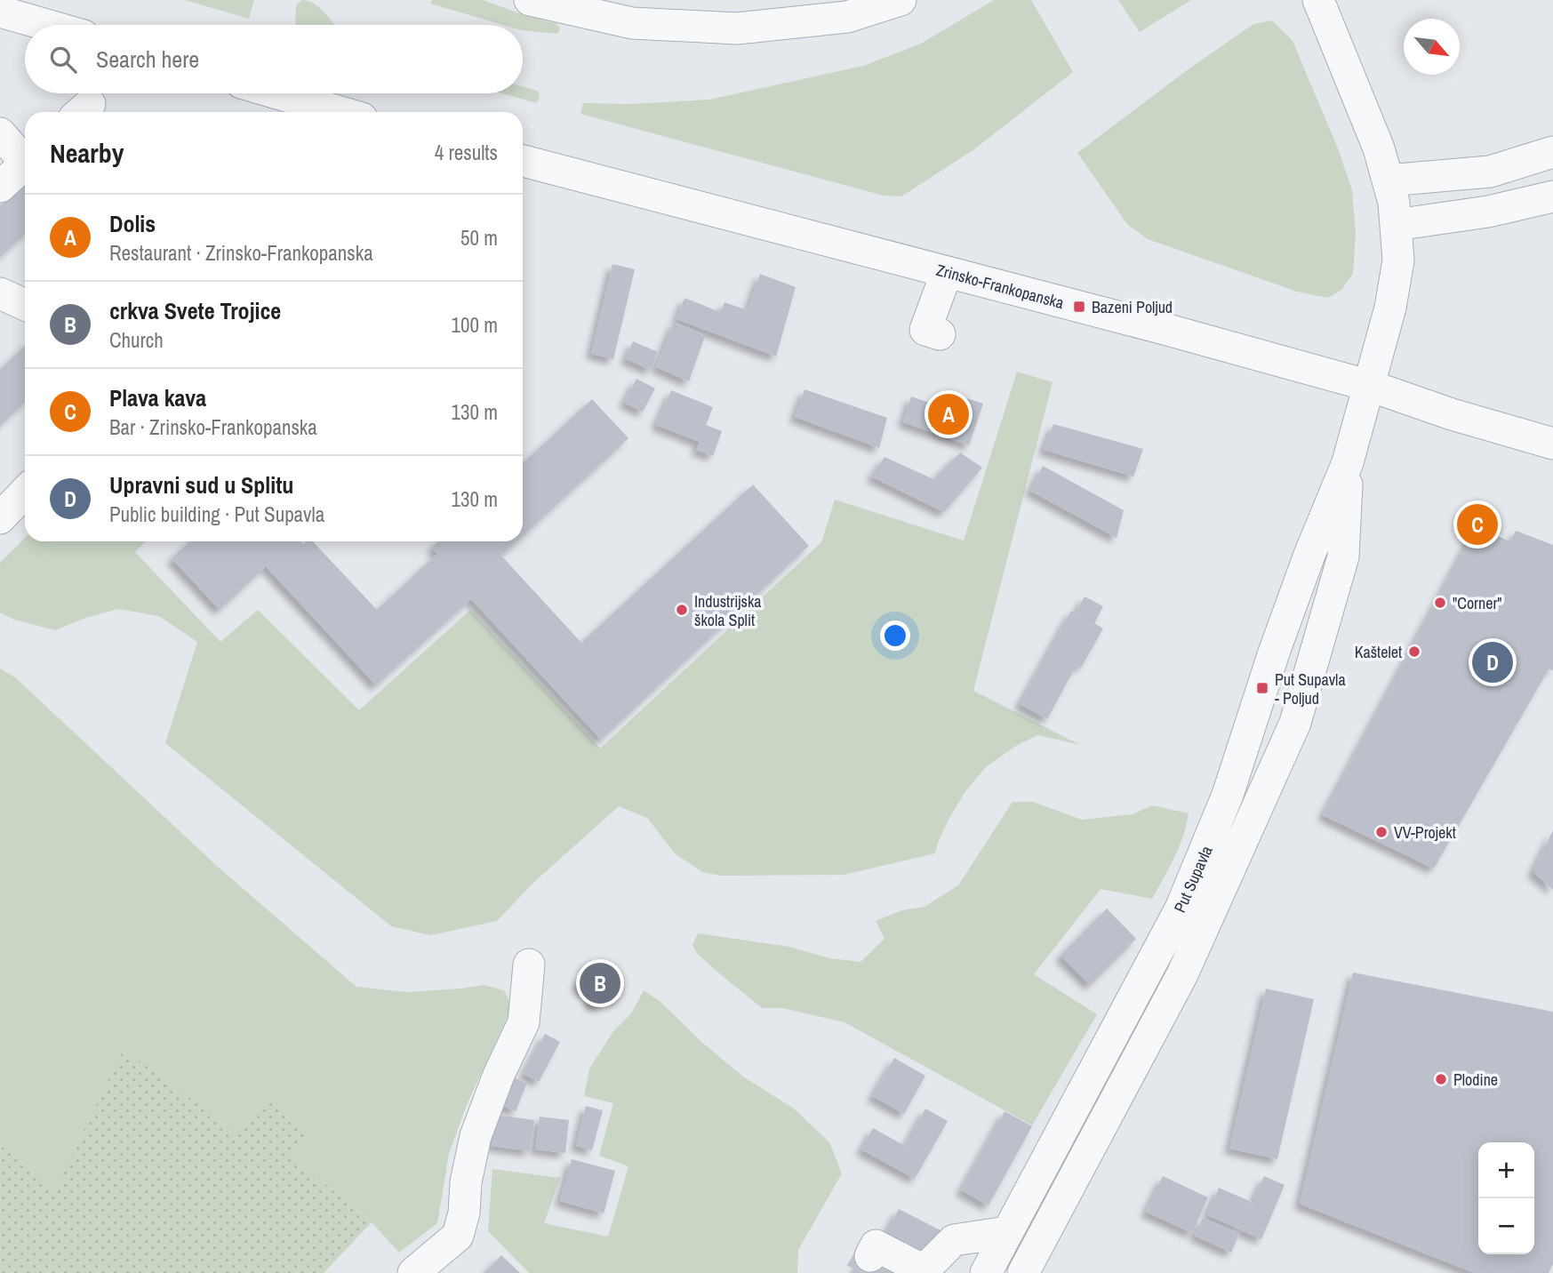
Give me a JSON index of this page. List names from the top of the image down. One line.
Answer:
{"streets":{"street":["Zrinsko-Frankopanska","Put Supavla"]},"crossings":[["Zrinsko-Frankopanska","Put Supavla"]],"places":{"transit":["Bazeni Poljud","Put Supavla - Poljud"],"other":["\"Corner\"","Industrijska škola Split","Kaštelet","VV-Projekt","Plodine"]},"north":"bottom right","page":{"search":"Search here","heading":["Nearby","4 results"],"list":[{"mark":"A","name":"Dolis","note":"Restaurant · Zrinsko-Frankopanska","value":"50 m"},{"mark":"B","name":"crkva Svete Trojice","note":"Church","value":"100 m"},{"mark":"C","name":"Plava kava","note":"Bar · Zrinsko-Frankopanska","value":"130 m"},{"mark":"D","name":"Upravni sud u Splitu","note":"Public building · Put Supavla","value":"130 m"}],"pins":["A","C","D","B"],"map_buttons":["+","−"]}}
